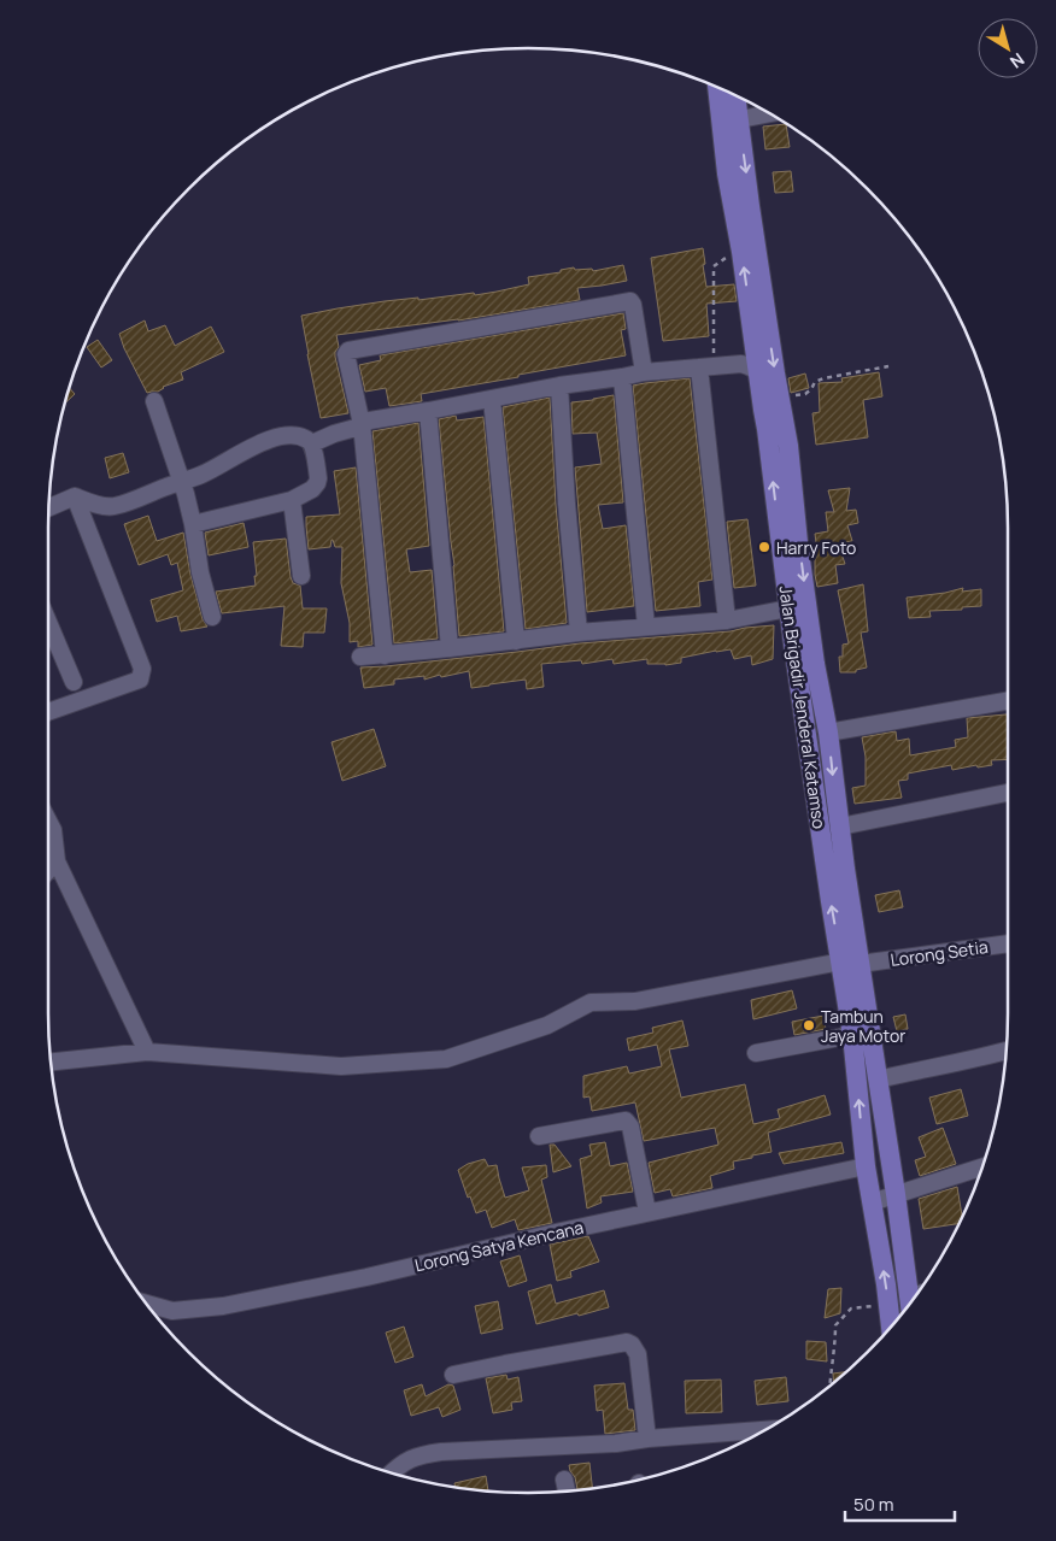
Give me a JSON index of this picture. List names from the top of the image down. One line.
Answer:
{"streets":{"main road":["Jalan Brigadir Jenderal Katamso"],"street":["Lorong Setia","Lorong Satya Kencana"]},"crossings":[["Jalan Brigadir Jenderal Katamso","Lorong Setia"],["Jalan Brigadir Jenderal Katamso","Lorong Satya Kencana"]],"places":["Harry Foto","Tambun Jaya Motor"],"scale_bar":"50 m","north":"bottom right"}
